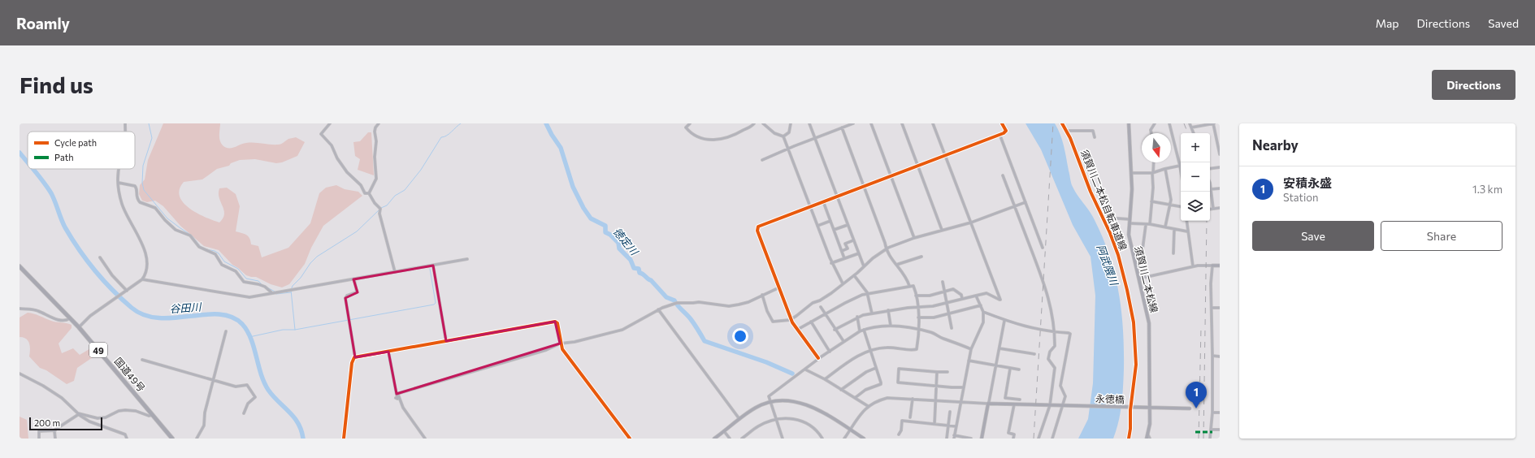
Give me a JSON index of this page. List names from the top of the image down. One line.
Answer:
{"streets":{"highway":["49","国道49号"],"street":["須賀川二本松線","永徳橋"],"cycle path":["須賀川二本松自転車道線"]},"crossings":[["須賀川二本松線","永徳橋"]],"water":["徳定川","阿武隈川","谷田川"],"legend":["Cycle path","Path"],"scale_bar":"200 m","north":"bottom","page":{"header":"Roamly","nav":["Map","Directions","Saved"],"buttons":["Directions",["Save","Share"]],"title":"Find us","heading":"Nearby","map_buttons":["+","−"],"list":[{"mark":"1","name":"安積永盛","note":"Station","value":"1.3 km"}],"pins":"1","scale":"200 m"}}
